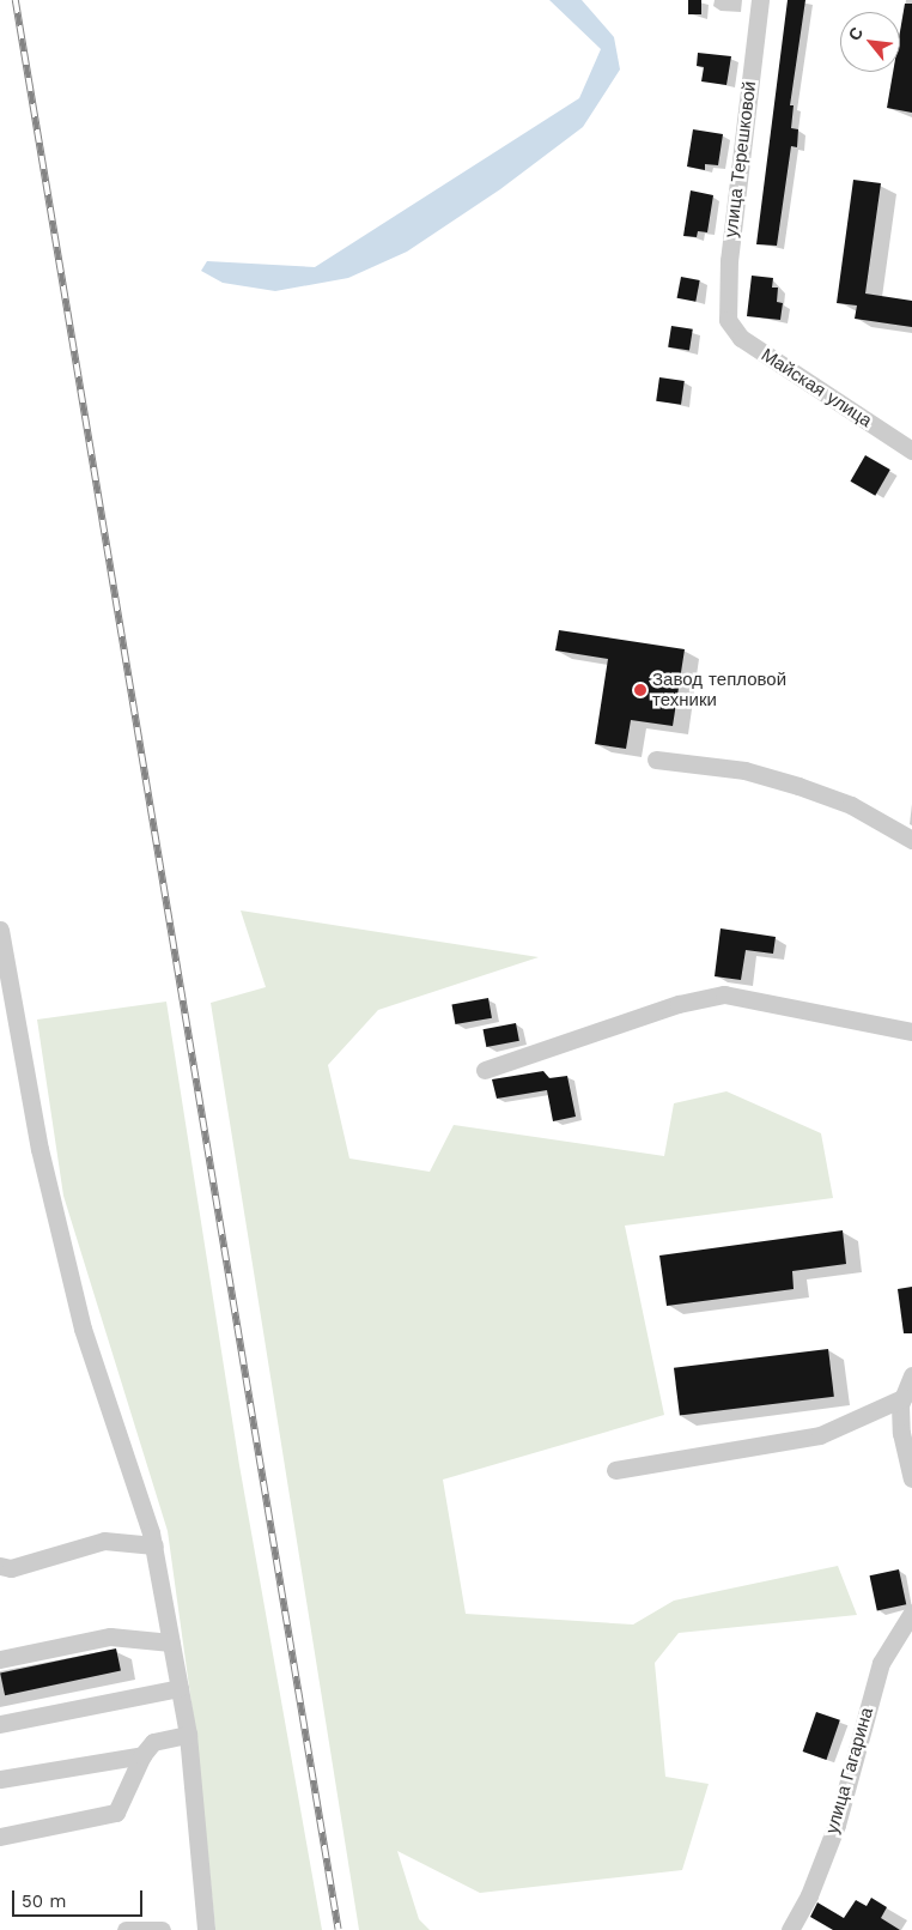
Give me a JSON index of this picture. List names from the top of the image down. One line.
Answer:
{"streets":{"street":["улица Терешковой","Майская улица","улица Гагарина"]},"crossings":[["улица Терешковой","Майская улица"]],"places":["Завод тепловой техники"],"scale_bar":"50 m","north":"top left"}
